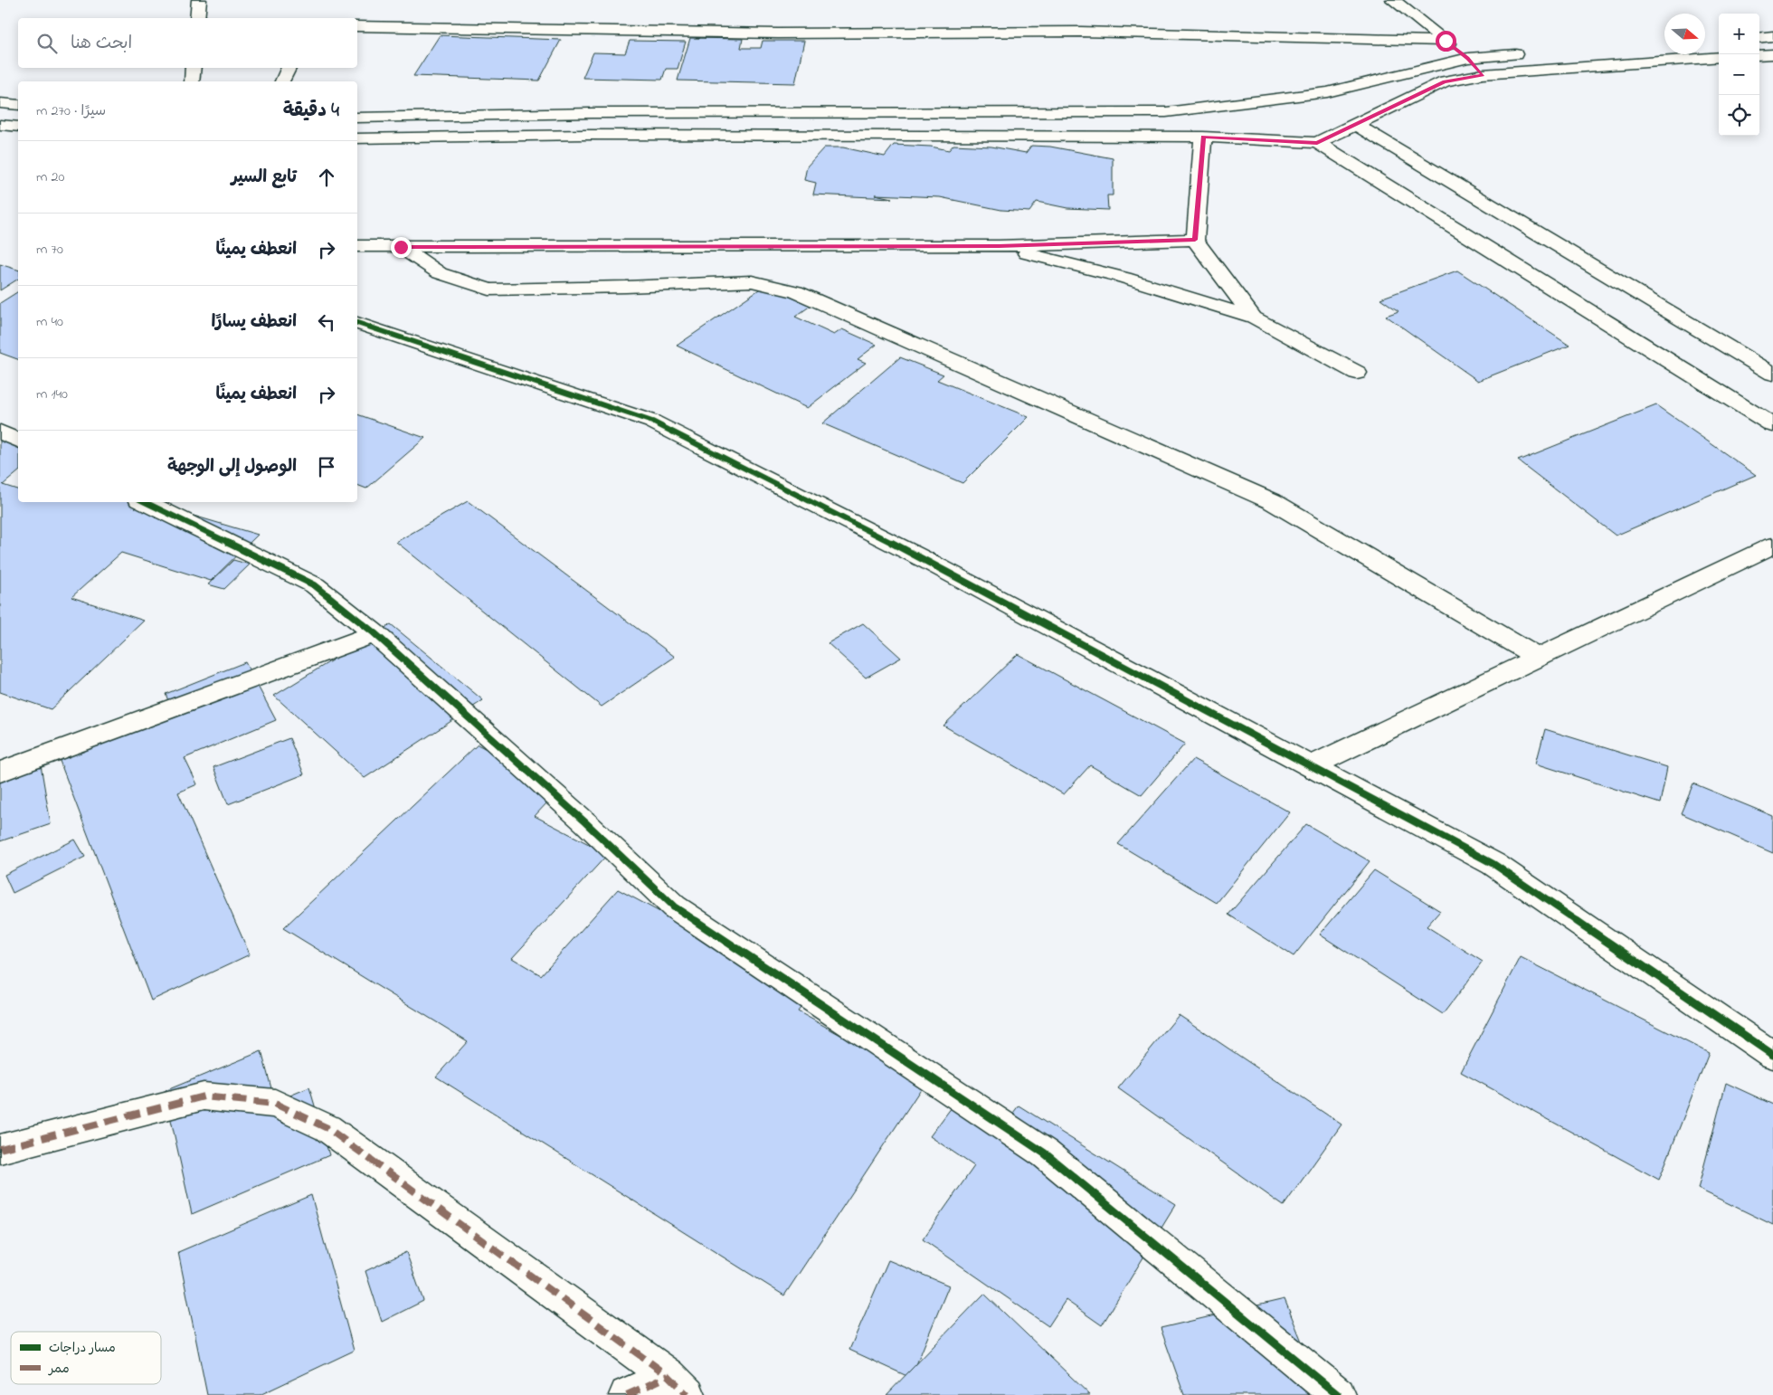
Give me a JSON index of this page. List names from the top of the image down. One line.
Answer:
{"legend":["مسار دراجات","ممر"],"north":"right","page":{"map_buttons":["+","−"],"search":"ابحث هنا","heading":["4 دقيقة","سيرًا · 270 m"],"list":[["تابع السير","20 m"],["انعطف يمينًا","70 m"],["انعطف يسارًا","40 m"],["انعطف يمينًا","140 m"],"الوصول إلى الوجهة"]}}
